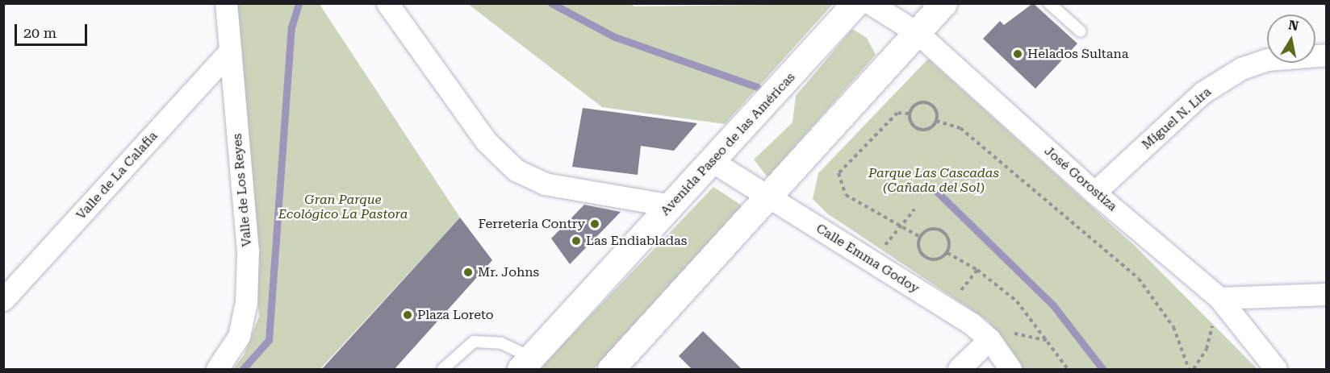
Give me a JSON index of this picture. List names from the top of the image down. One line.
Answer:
{"streets":{"main road":["Avenida Paseo de las Américas"],"street":["Miguel N. Lira","Valle de La Calafia","José Gorostiza","Valle de Los Reyes","Calle Emma Godoy"]},"crossings":[["Miguel N. Lira","José Gorostiza"],["Avenida Paseo de las Américas","Calle Emma Godoy"],["Valle de La Calafia","Valle de Los Reyes"]],"parks":["Parque Las Cascadas (Cañada del Sol)","Gran Parque Ecológico La Pastora"],"places":["Helados Sultana","Ferreteria Contry","Las Endiabladas","Mr. Johns","Plaza Loreto"],"scale_bar":"20 m","north":"top"}
